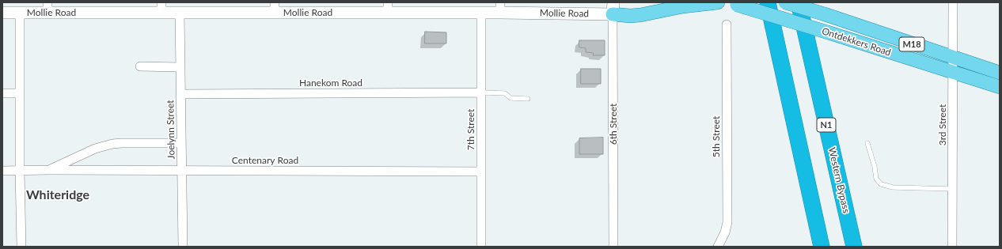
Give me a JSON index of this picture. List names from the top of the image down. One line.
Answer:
{"streets":{"highway":["N1","Western Bypass"],"main road":["Mollie Road","Ontdekkers Road","M18"],"street":["Hanekom Road","6th Street","3rd Street","Joelynn Street","7th Street","5th Street","Centenary Road"]},"crossings":[["Mollie Road","Ontdekkers Road"],["Mollie Road","6th Street"],["Mollie Road","Joelynn Street"],["Mollie Road","7th Street"],["Ontdekkers Road","6th Street"],["Ontdekkers Road","3rd Street"],["Hanekom Road","Joelynn Street"],["Hanekom Road","7th Street"],["Joelynn Street","Centenary Road"],["7th Street","Centenary Road"]],"districts":["Whiteridge"]}
